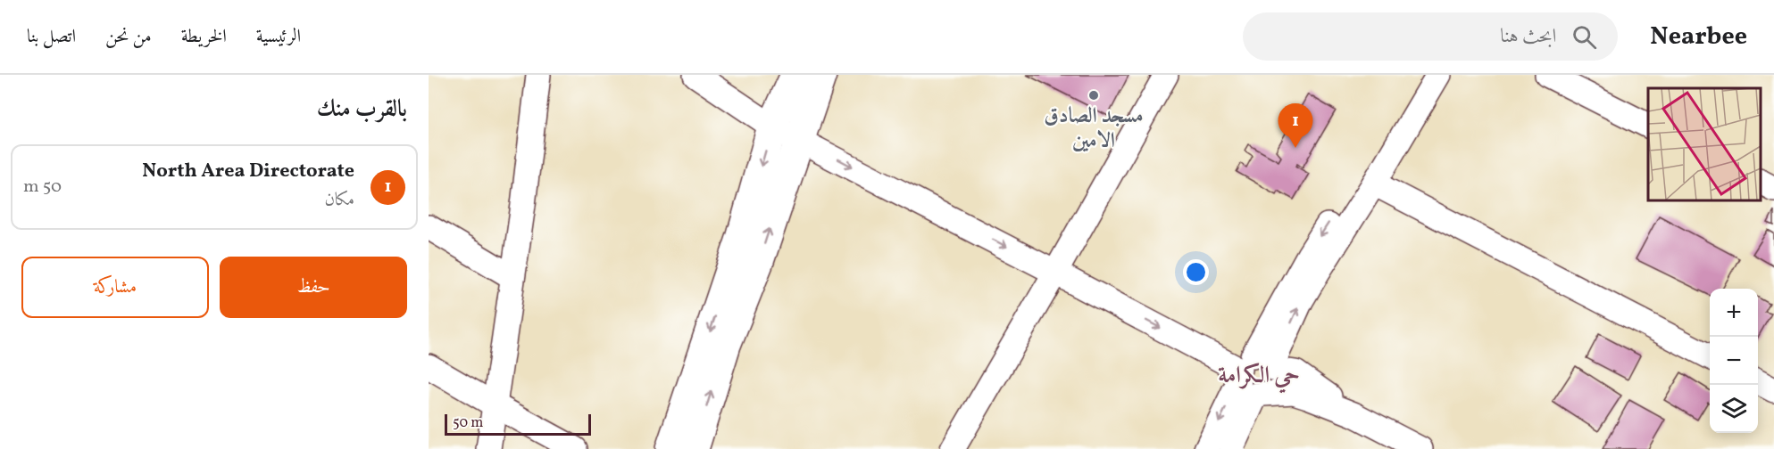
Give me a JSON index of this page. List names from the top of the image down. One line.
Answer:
{"districts":["حي الكرامة"],"places":["مسجد الصادق الامين"],"scale_bar":"50 m","page":{"header":"Nearbee","search":"ابحث هنا","nav":["الرئيسية","الخريطة","من نحن","اتصل بنا"],"heading":"بالقرب منك","pins":"1","list":[{"mark":"1","name":"North Area Directorate","note":"مكان","value":"50 m"}],"buttons":["حفظ","مشاركة"],"map_buttons":["+","−"],"scale":"50 m"}}
